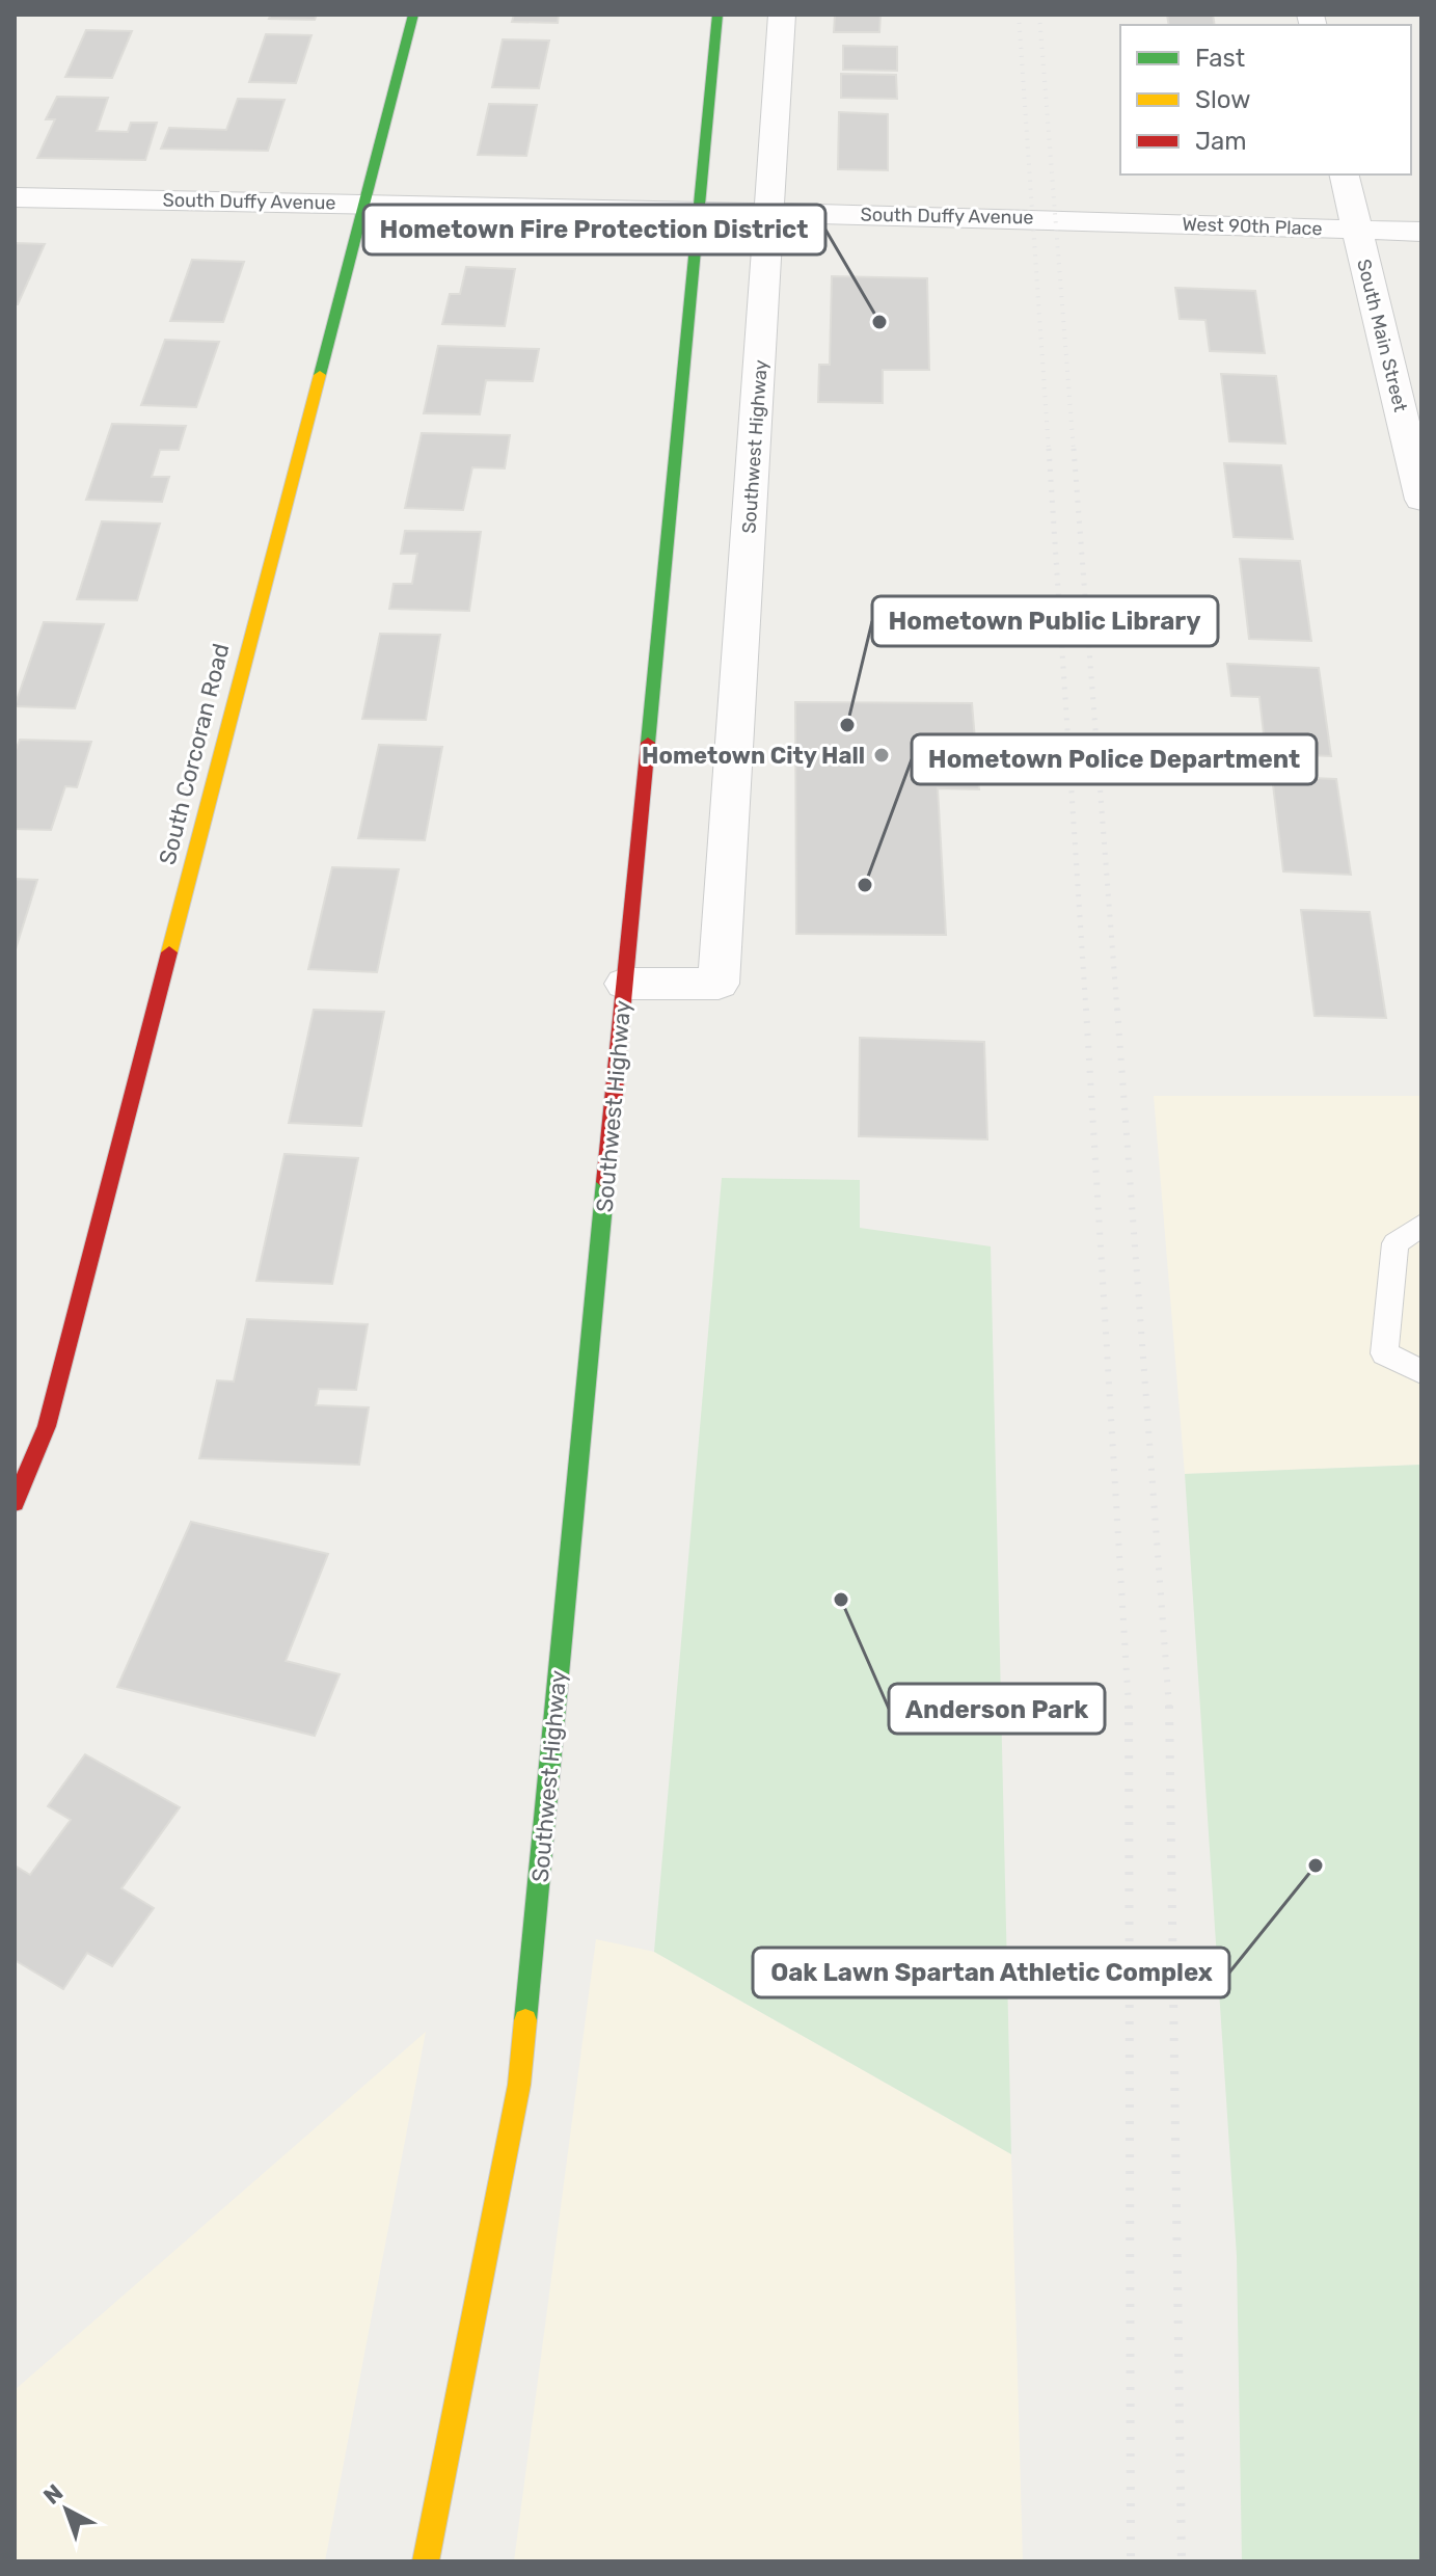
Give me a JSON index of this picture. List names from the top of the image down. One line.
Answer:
{"streets":{"main road":["Southwest Highway","South Corcoran Road"],"street":["South Duffy Avenue","West 90th Place","South Main Street"]},"crossings":[["South Duffy Avenue","West 90th Place"],["South Duffy Avenue","Southwest Highway"],["South Duffy Avenue","South Corcoran Road"],["West 90th Place","South Main Street"]],"places":["Hometown Fire Protection District","Hometown Public Library","Hometown City Hall","Hometown Police Department","Anderson Park","Oak Lawn Spartan Athletic Complex"],"legend":["Fast","Slow","Jam"],"north":"top left"}
